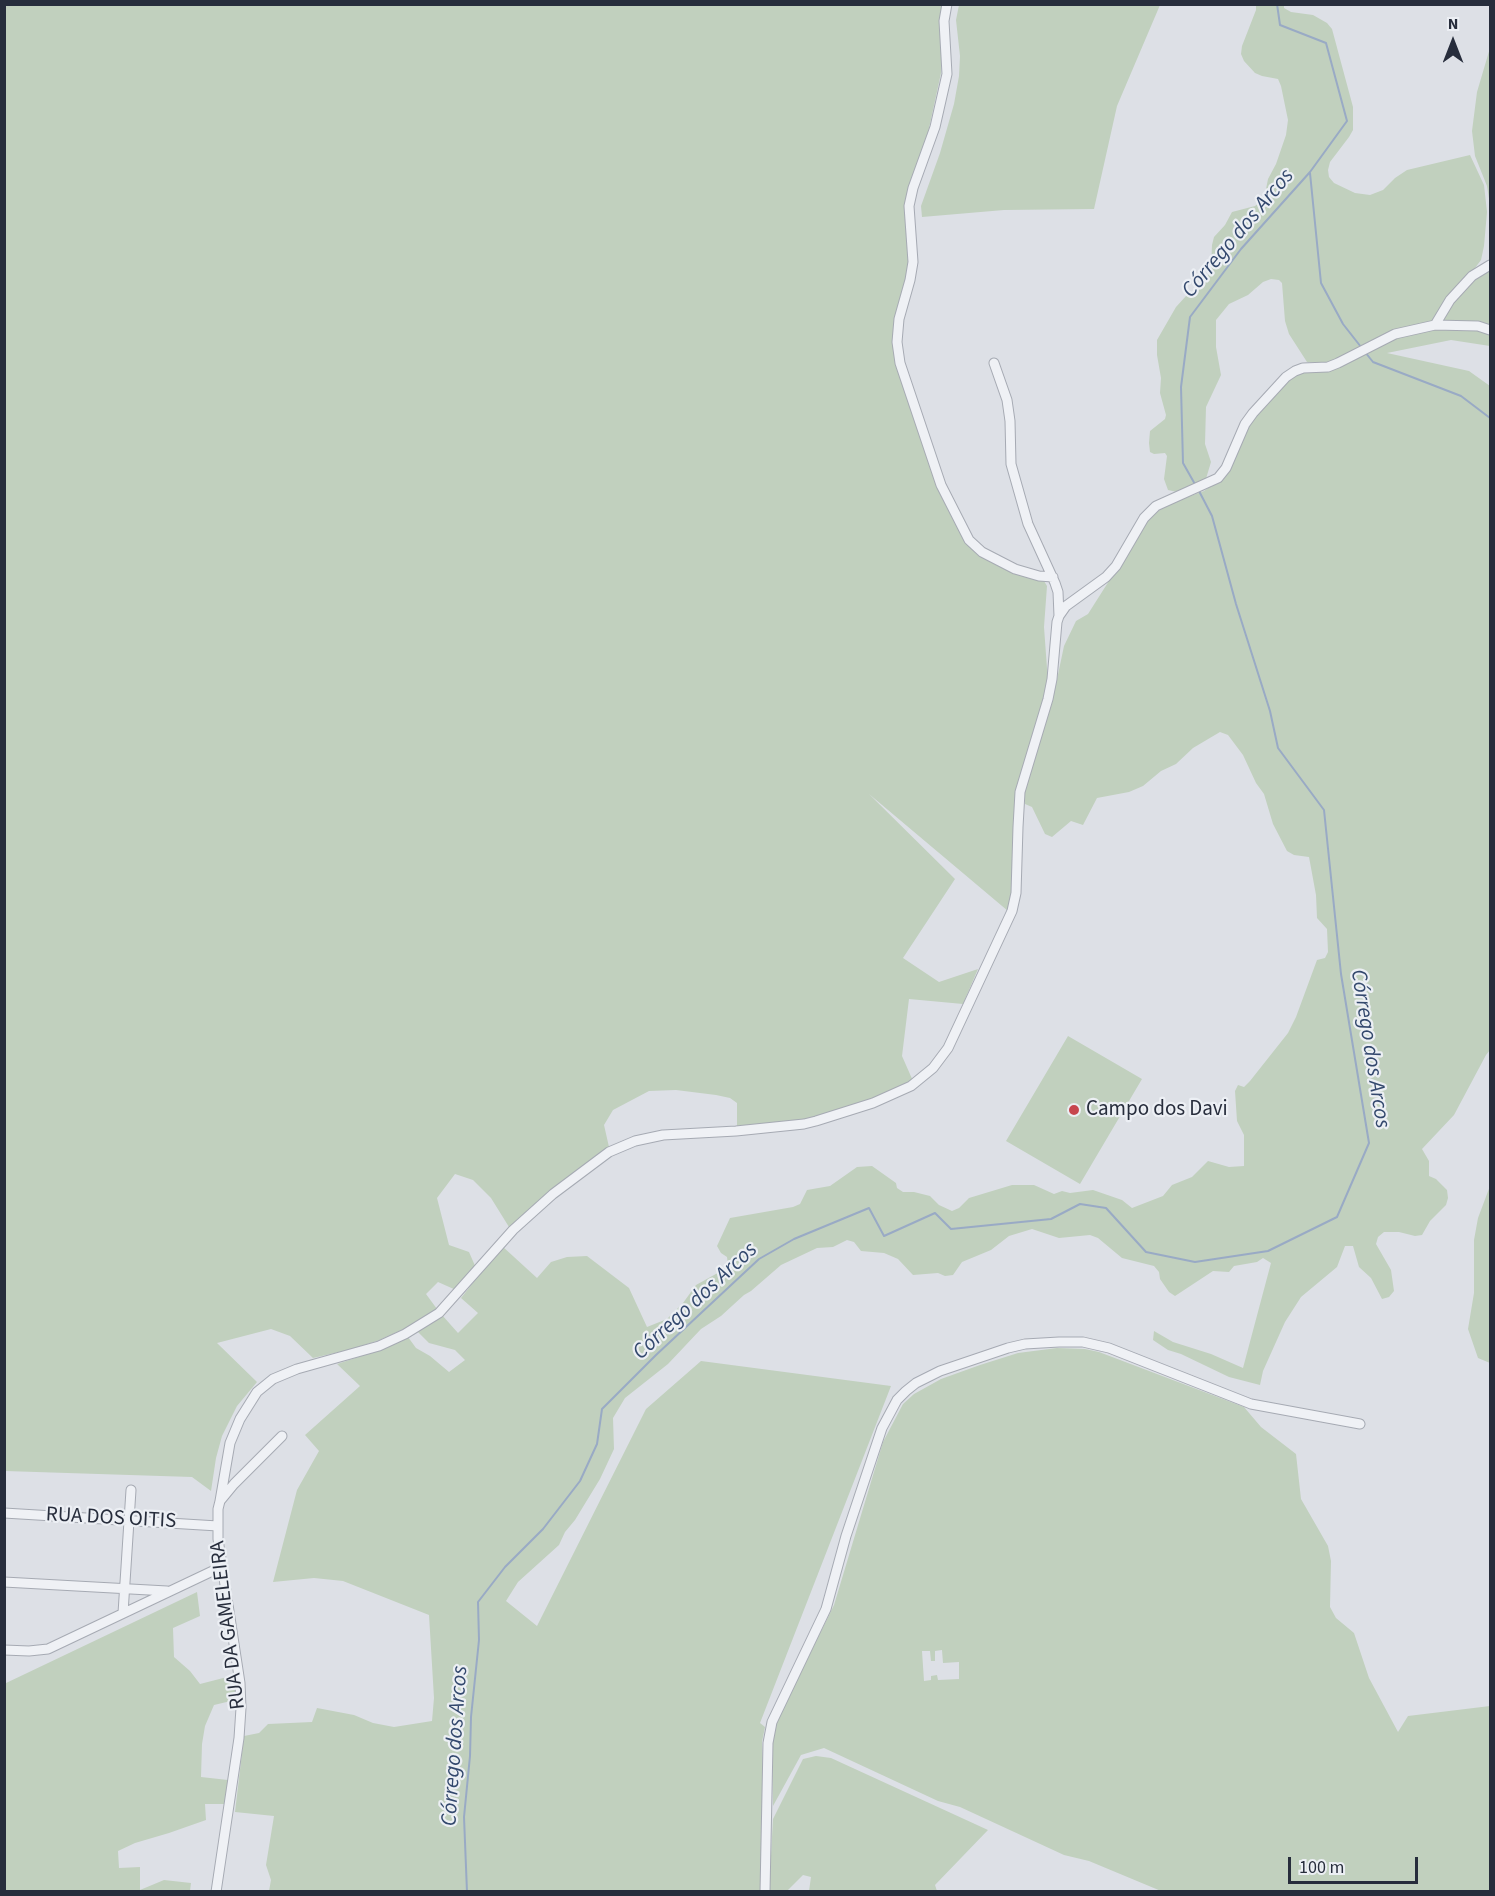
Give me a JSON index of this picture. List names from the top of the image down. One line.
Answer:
{"streets":{"street":["RUA DOS OITIS","RUA DA GAMELEIRA"]},"crossings":[["RUA DOS OITIS","RUA DA GAMELEIRA"]],"water":["Córrego dos Arcos"],"places":["Campo dos Davi"],"scale_bar":"100 m","north":"top"}
